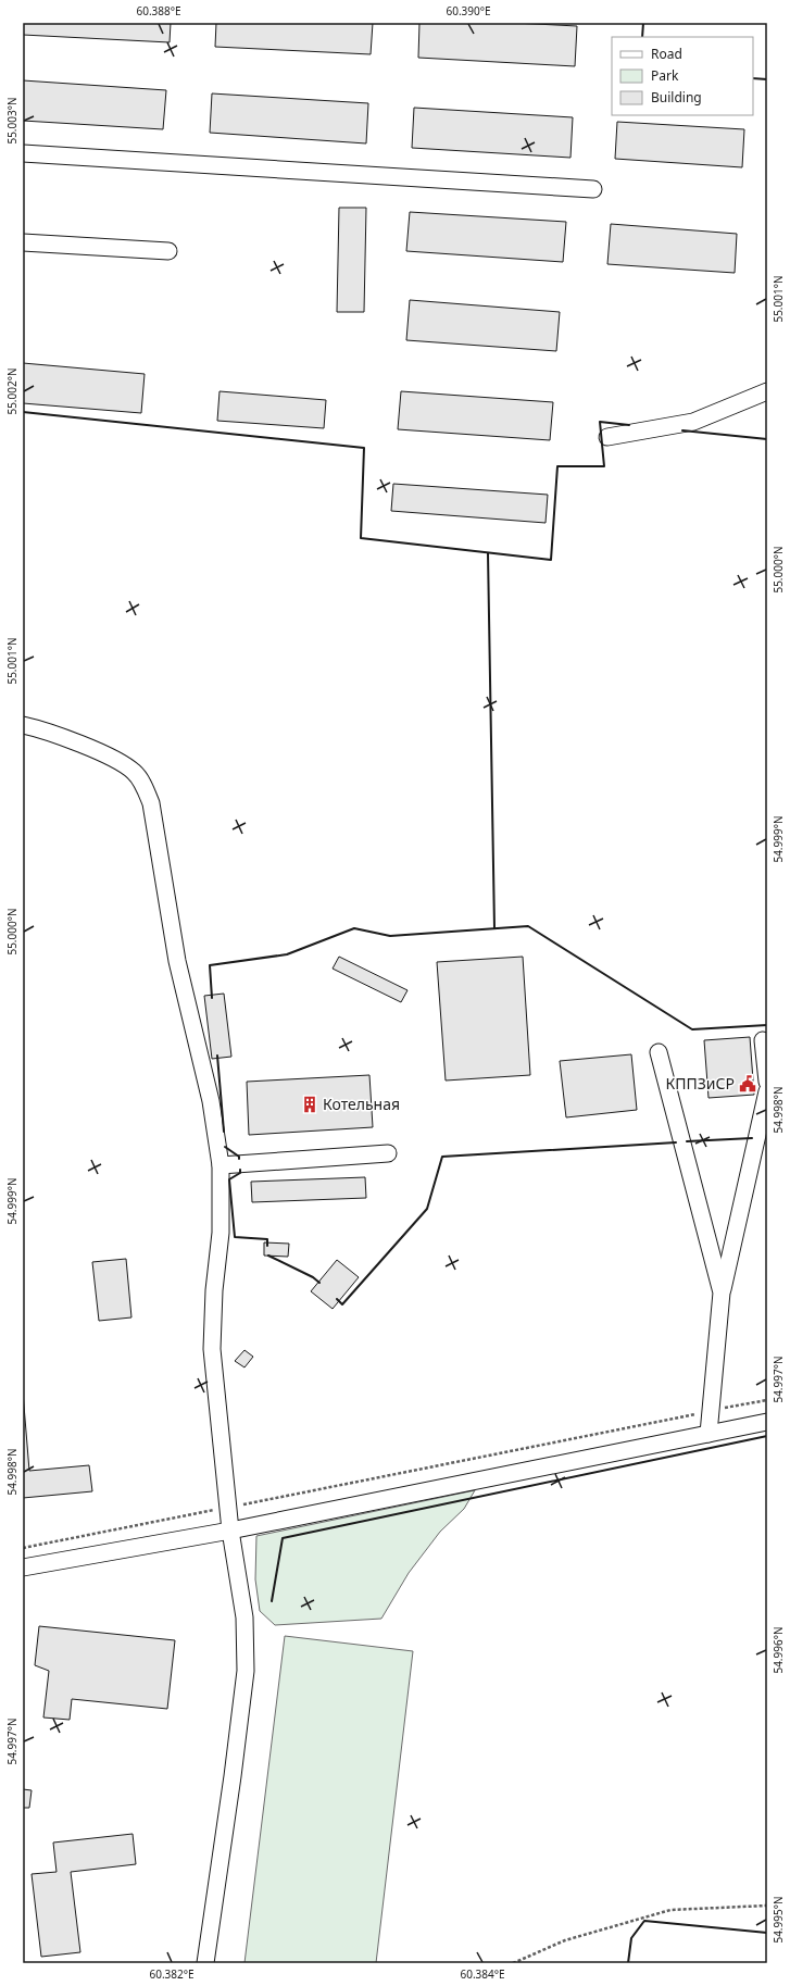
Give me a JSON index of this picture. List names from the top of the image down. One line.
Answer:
{"places":{"public building":["КППЗиСР"],"building":["Котельная"]},"legend":["Road","Park","Building"],"coordinates":["60.388°E","60.390°E","55.003°N","55.001°N","55.002°N","55.000°N","54.999°N","54.998°N","54.997°N","54.996°N","54.995°N","60.382°E","60.384°E"]}
